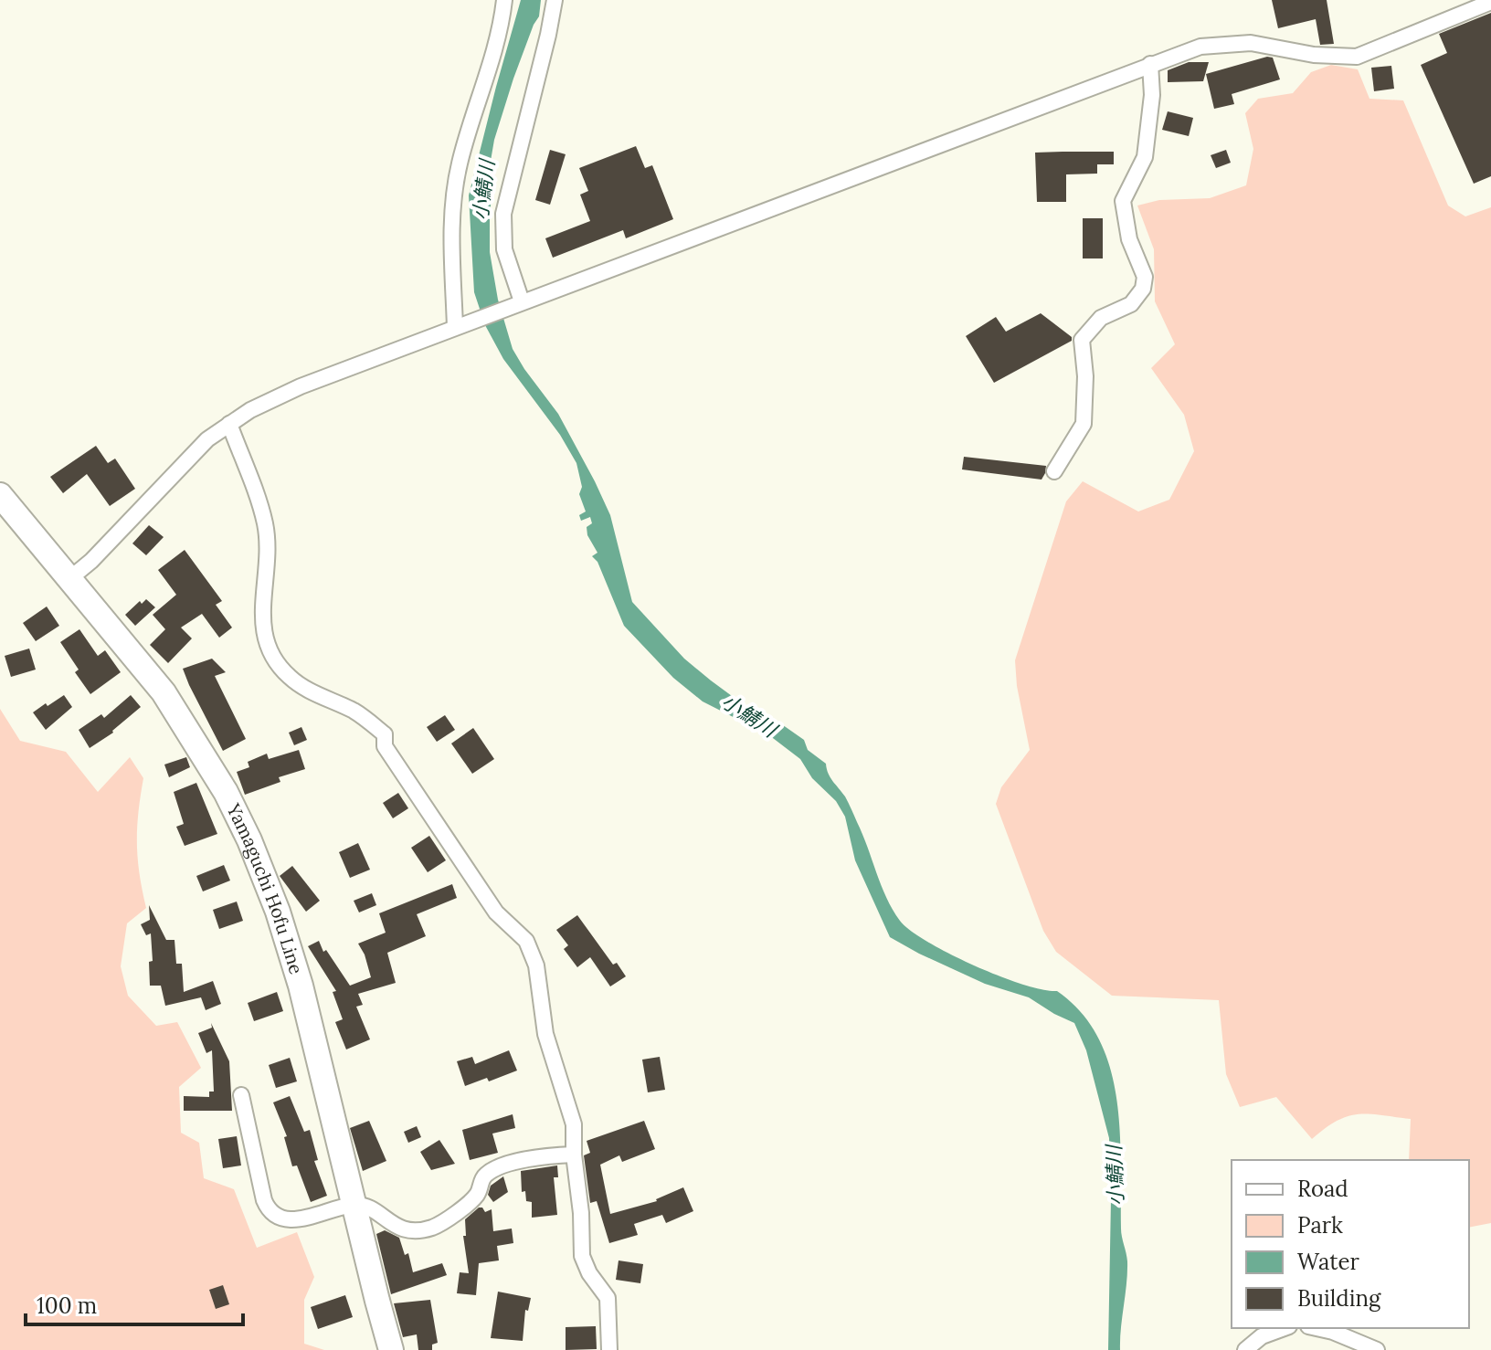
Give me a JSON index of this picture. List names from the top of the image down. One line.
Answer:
{"streets":{"main road":["Yamaguchi Hofu Line"]},"water":["小鯖川"],"legend":["Road","Park","Water","Building"],"scale_bar":"100 m"}
